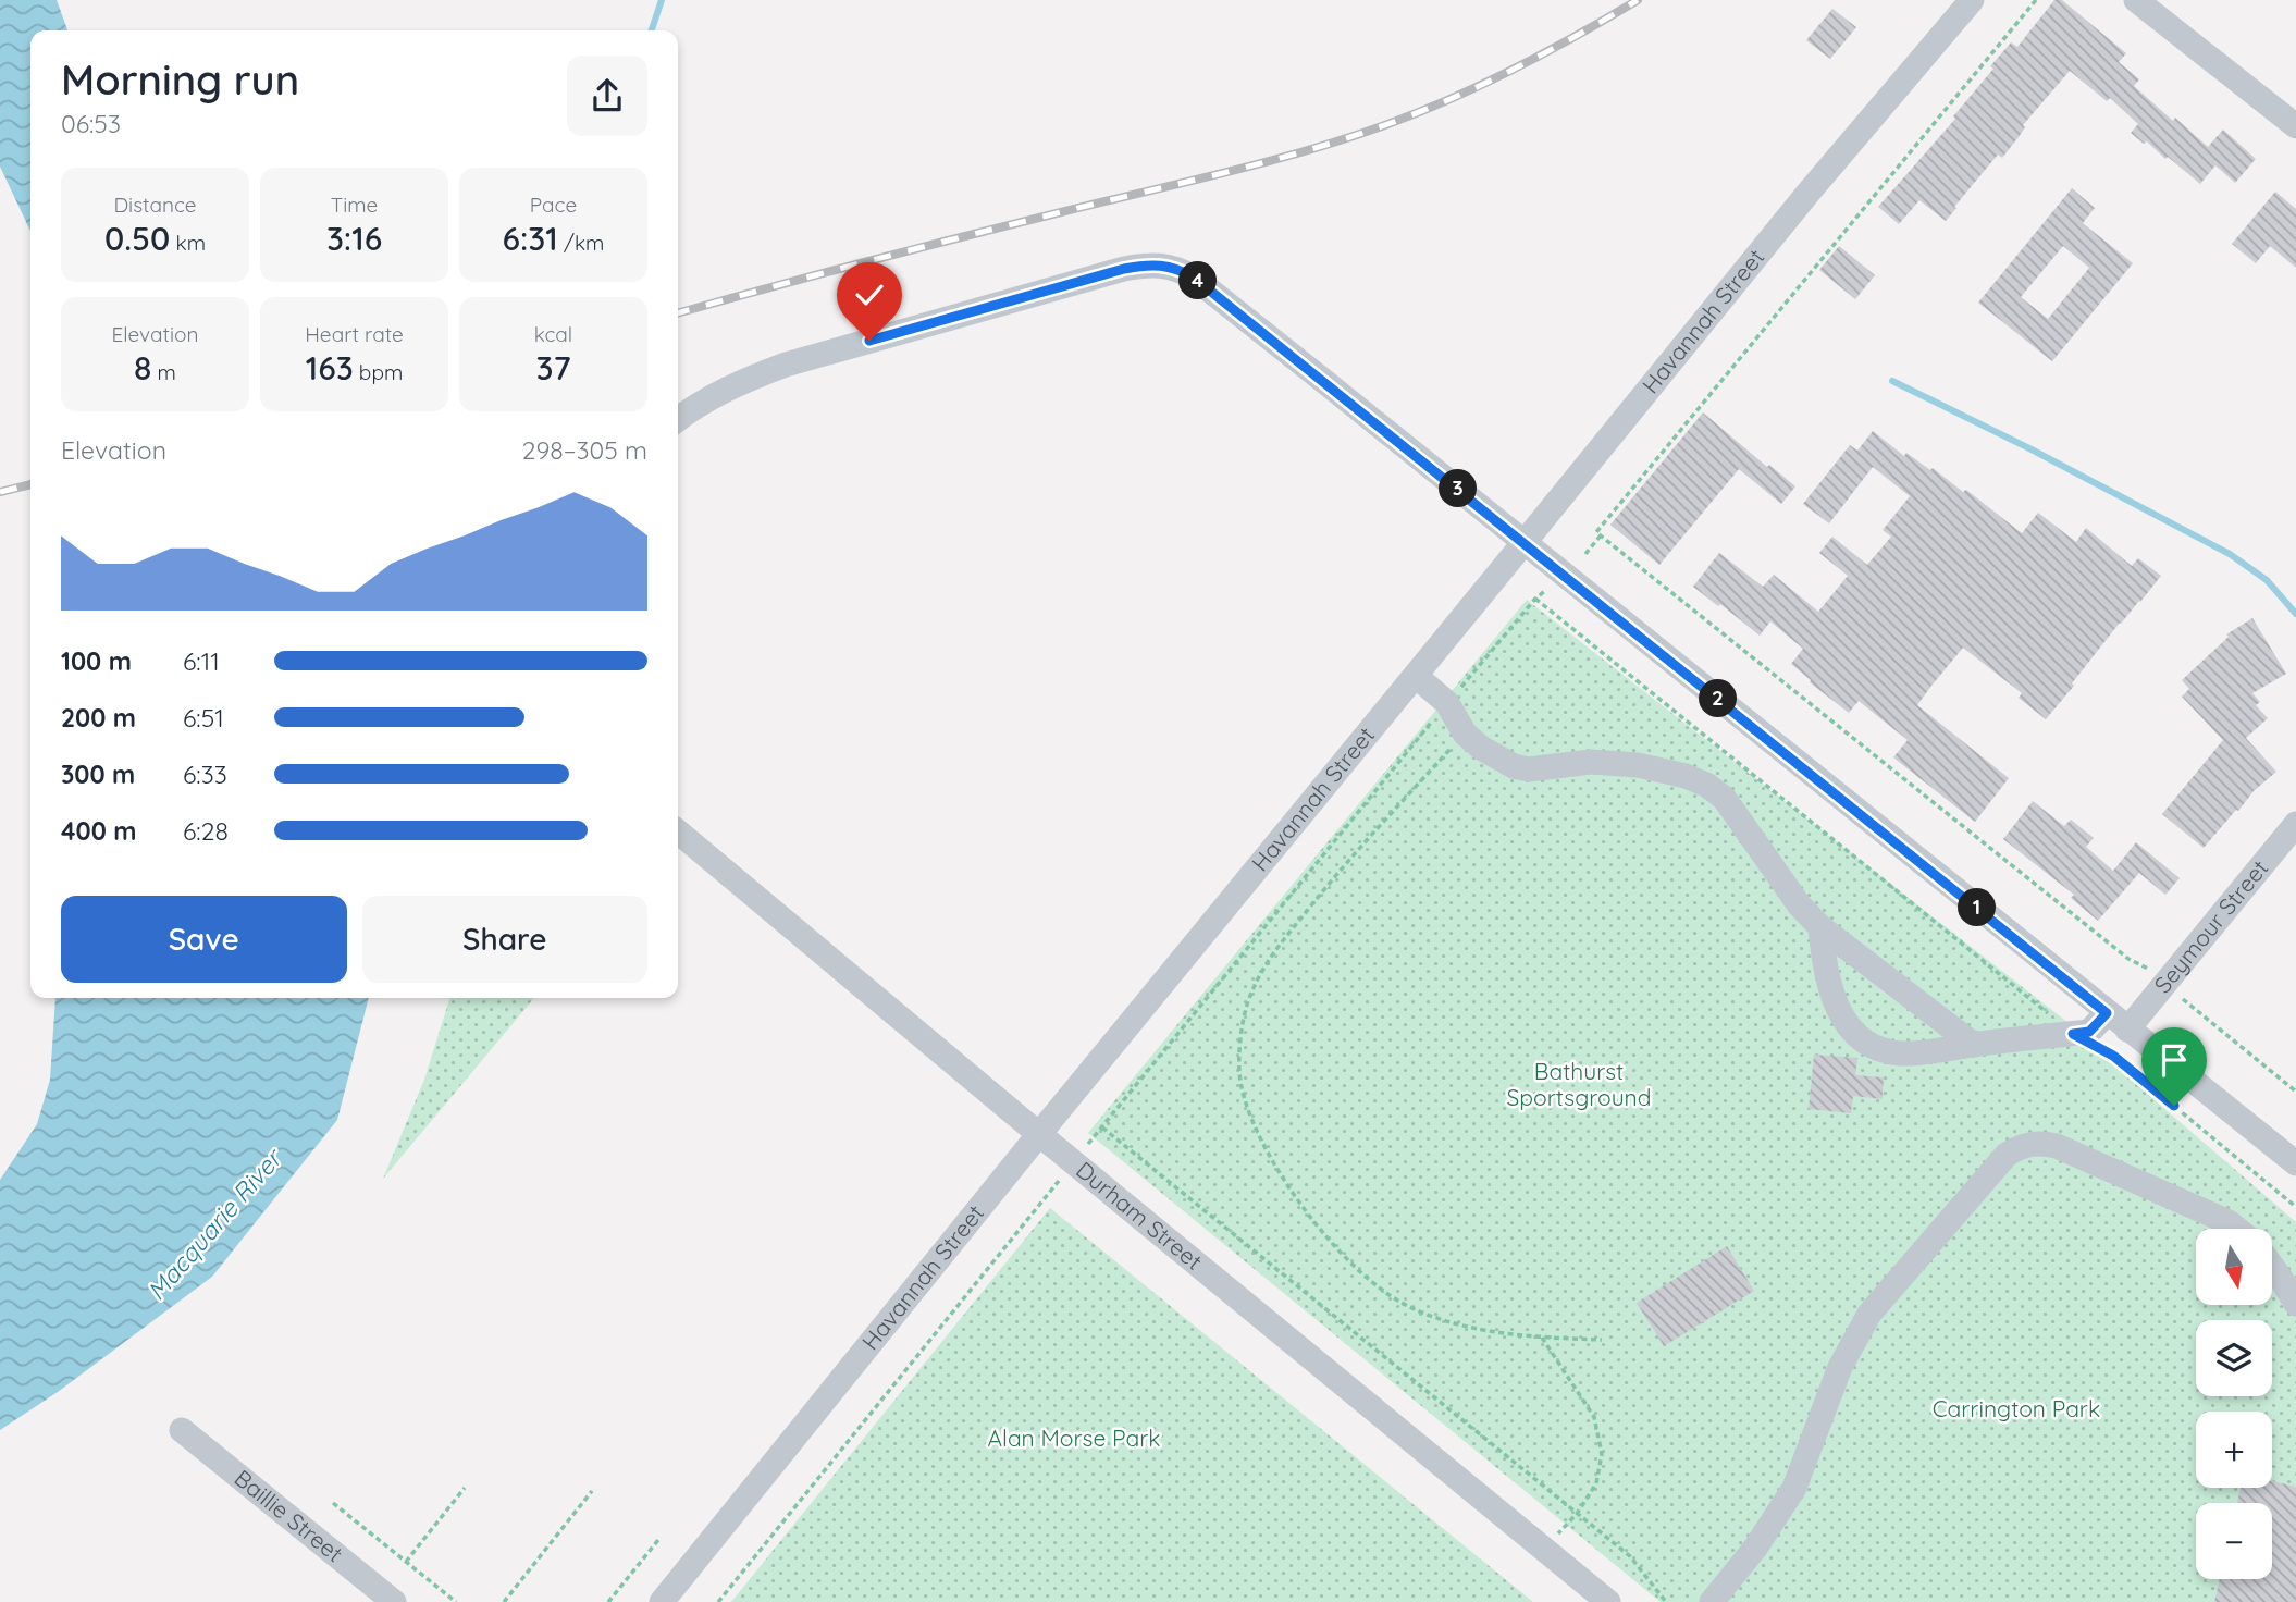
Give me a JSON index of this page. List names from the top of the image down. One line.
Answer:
{"streets":{"street":["Havannah Street","Seymour Street","Durham Street","Baillie Street"]},"crossings":[["Havannah Street","Durham Street"]],"water":["Macquarie River"],"parks":["Bathurst Sportsground","Carrington Park","Alan Morse Park"],"north":"bottom","page":{"heading":["Morning run","06:53"],"stats":[["Distance","0.50 km"],["Time","3:16"],["Pace","6:31 /km"],["Elevation","8 m"],["Heart rate","163 bpm"],["kcal","37"]],"pins":["4","3","2","1"],"chart":["Elevation","298–305 m"],"list":[{"name":"100 m","note":"6:11"},{"name":"200 m","note":"6:51"},{"name":"300 m","note":"6:33"},{"name":"400 m","note":"6:28"}],"buttons":["Save","Share"],"map_buttons":["+","−"]}}
